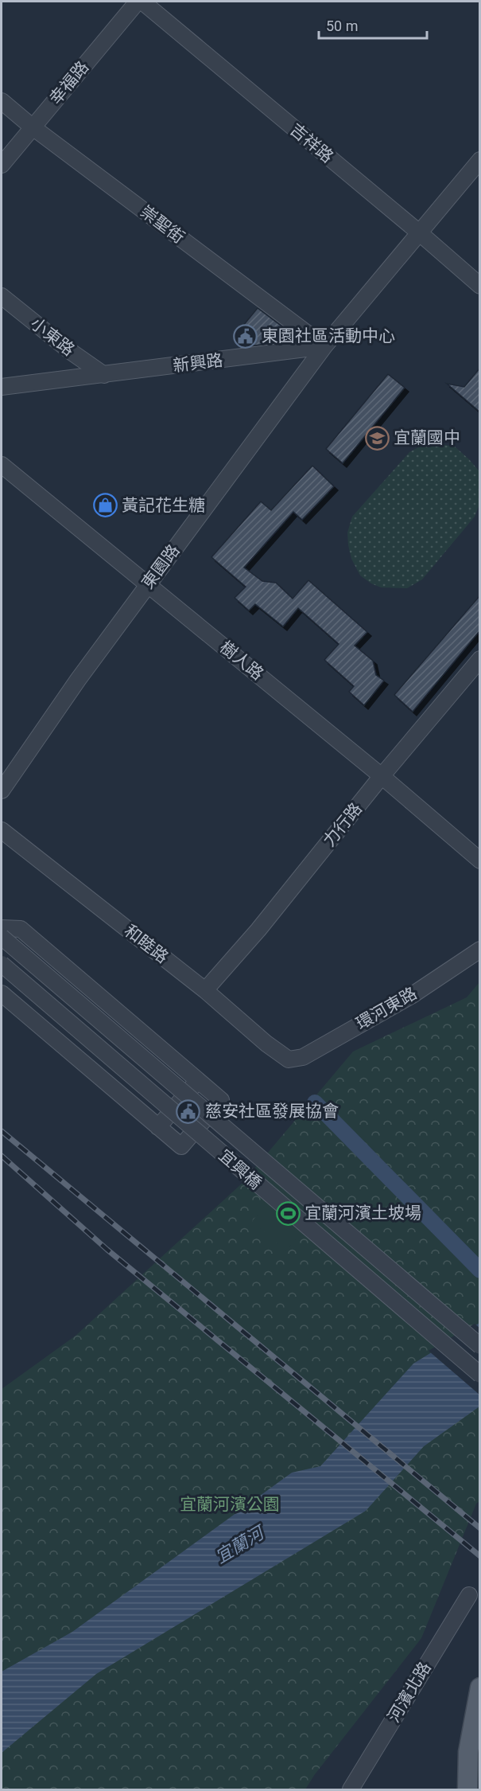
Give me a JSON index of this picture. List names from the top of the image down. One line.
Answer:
{"streets":{"street":["幸福路","吉祥路","崇聖街","小東路","新興路","東園路","樹人路","力行路","和睦路","環河東路","宜興橋","河濱北路"]},"crossings":[["幸福路","崇聖街"],["崇聖街","新興路"],["崇聖街","東園路"],["小東路","新興路"],["新興路","東園路"],["東園路","樹人路"],["樹人路","力行路"],["力行路","和睦路"],["和睦路","環河東路"]],"water":["宜蘭河"],"parks":["宜蘭河濱公園"],"places":{"public building":["東園社區活動中心","慈安社區發展協會"],"school or university":["宜蘭國中"],"shop":["黃記花生糖"],"sports":["宜蘭河濱土坡場"]},"scale_bar":"50 m"}
